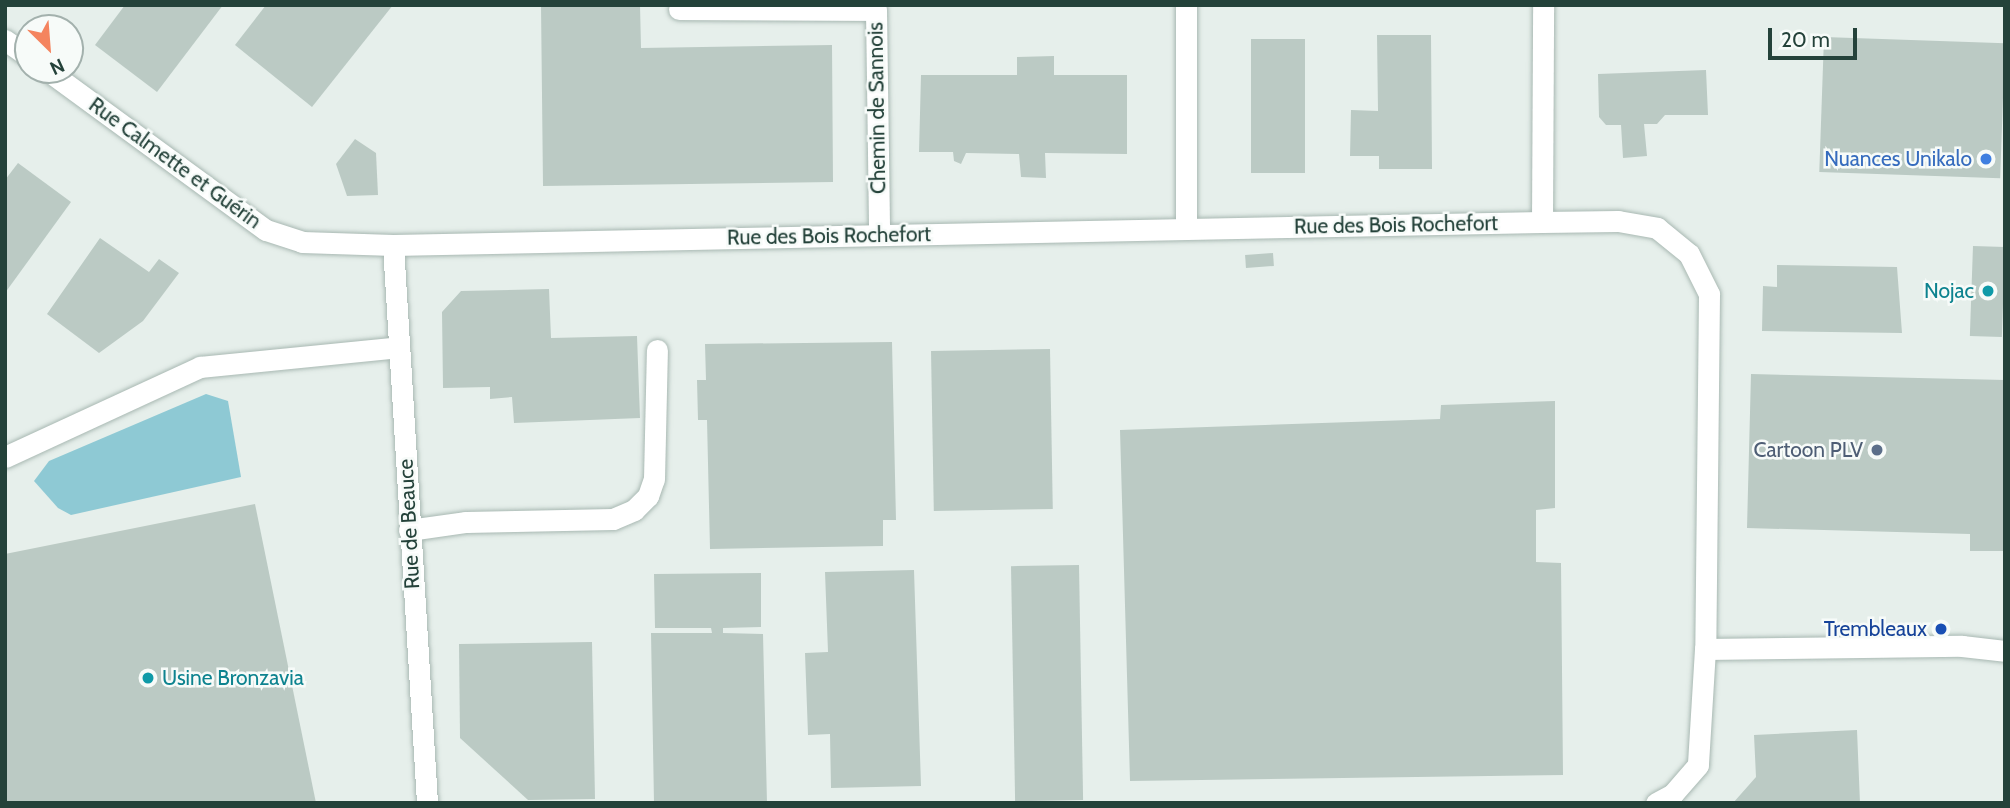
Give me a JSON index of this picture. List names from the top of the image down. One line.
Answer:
{"streets":{"street":["Chemin de Sannois","Rue Calmette et Guérin","Rue des Bois Rochefort","Rue de Beauce"]},"crossings":[["Chemin de Sannois","Rue des Bois Rochefort"],["Rue Calmette et Guérin","Rue des Bois Rochefort"],["Rue Calmette et Guérin","Rue de Beauce"],["Rue des Bois Rochefort","Rue de Beauce"]],"places":["Nuances Unikalo","Nojac","Cartoon PLV","Trembleaux","Usine Bronzavia"],"scale_bar":"20 m","north":"bottom right"}
